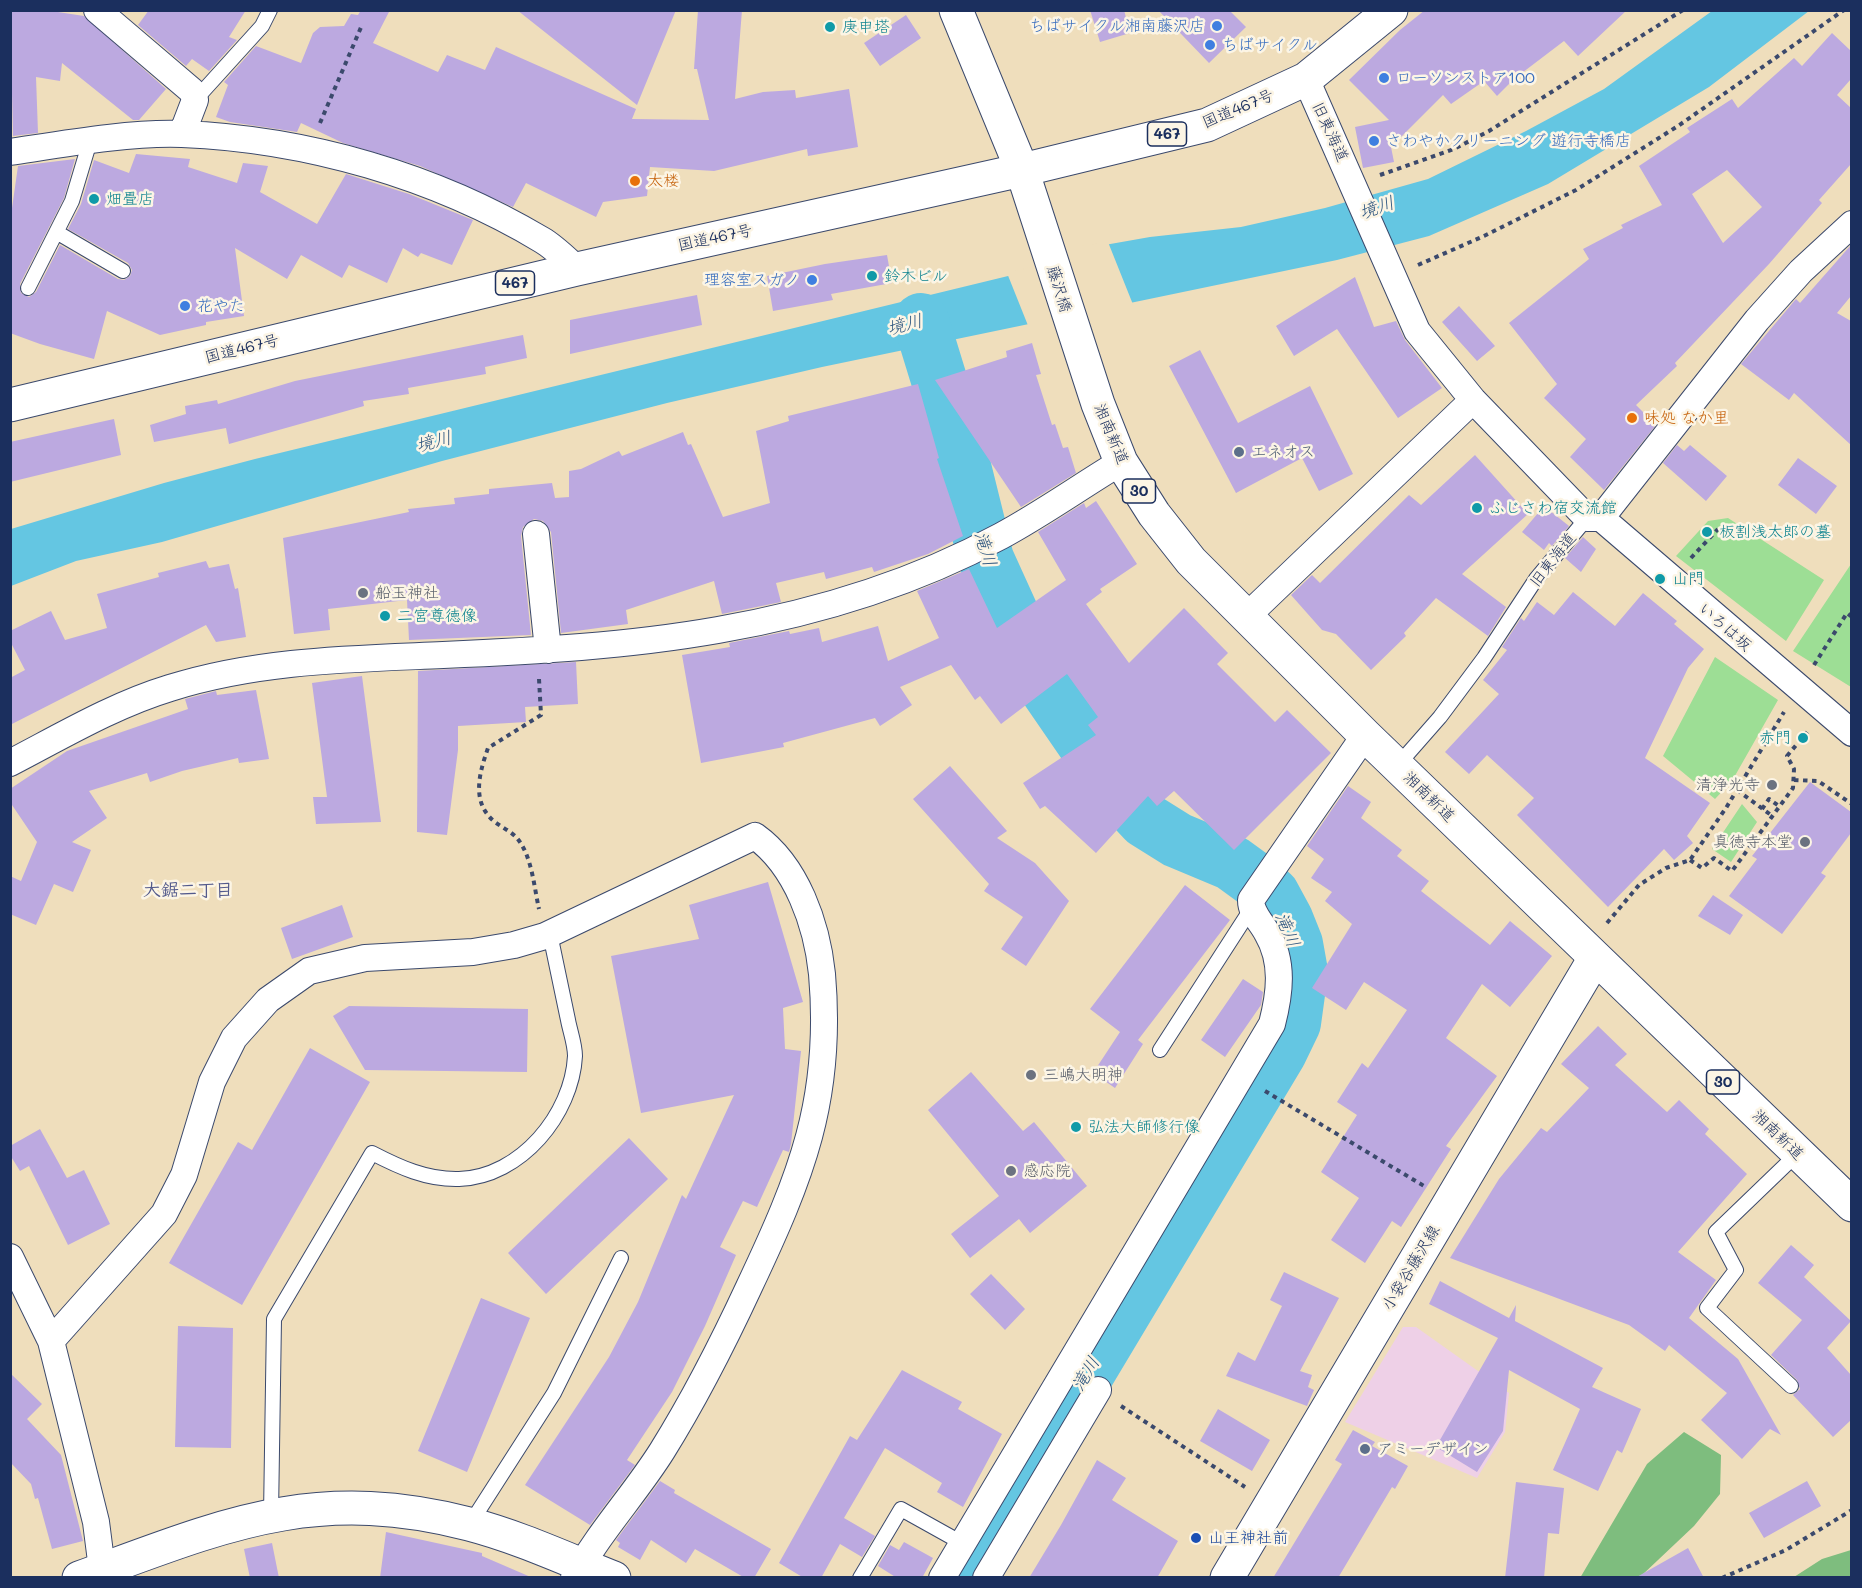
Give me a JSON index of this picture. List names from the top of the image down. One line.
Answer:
{"streets":{"main road":["国道467号","467","藤沢橋","湘南新道","30","小袋谷藤沢線"],"street":["旧東海道","いろは坂"]},"crossings":[["国道467号","旧東海道"],["国道467号","藤沢橋"],["国道467号","30"],["旧東海道","湘南新道"],["旧東海道","いろは坂"],["藤沢橋","湘南新道"],["藤沢橋","30"],["湘南新道","小袋谷藤沢線"]],"districts":["大鋸二丁目"],"water":["境川","滝川"],"places":["ちばサイクル湘南藤沢店","庚申塔","ちばサイクル","ローソンストア100","さわやかクリーニング 遊行寺橋店","太楼","畑畳店","鈴木ビル","理容室スガノ","花やた","味処 なか里","エネオス","ふじさわ宿交流館","板割浅太郎の墓","山門","船玉神社","二宮尊徳像","赤門","清浄光寺","真徳寺本堂","三嶋大明神","弘法大師修行像","感応院","アミーデザイン","山王神社前"]}
